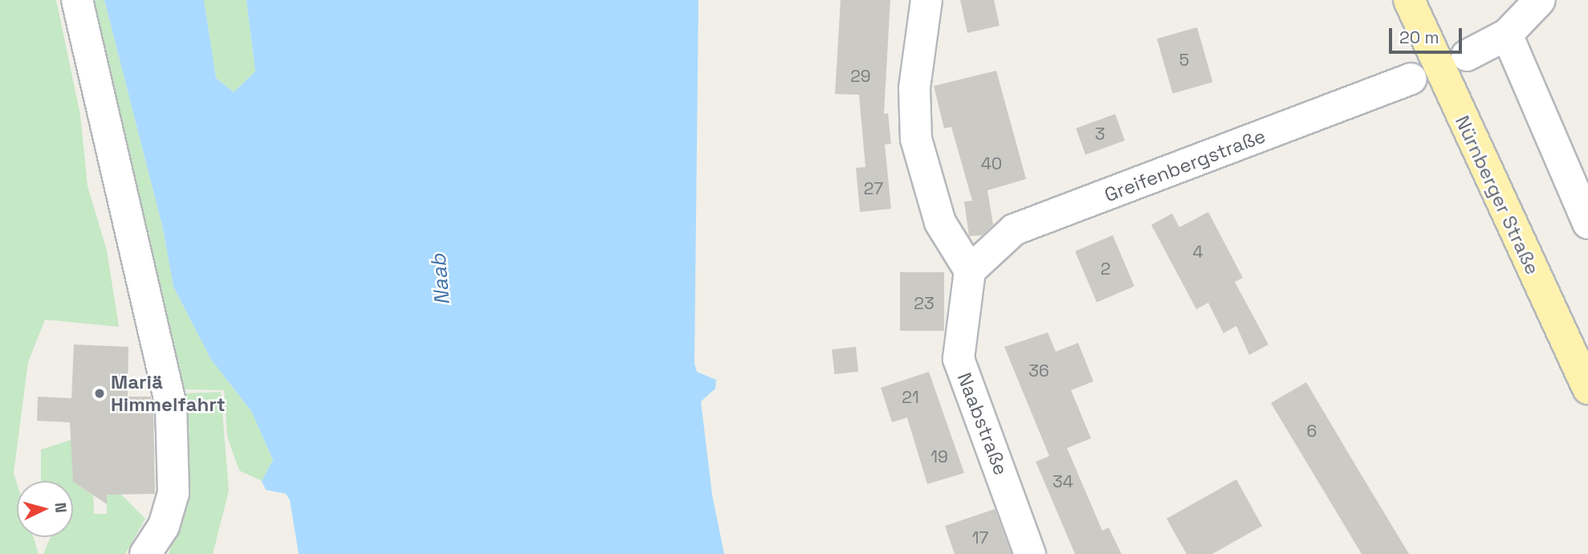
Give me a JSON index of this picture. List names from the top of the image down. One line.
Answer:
{"streets":{"main road":["Nürnberger Straße"],"street":["Greifenbergstraße","Naabstraße"]},"crossings":[["Greifenbergstraße","Naabstraße"]],"water":["Naab"],"places":["Mariä Himmelfahrt"],"house_numbers":["5","29","3","40","27","4","2","23","36","21","6","19","34","17"],"scale_bar":"20 m","north":"right"}
